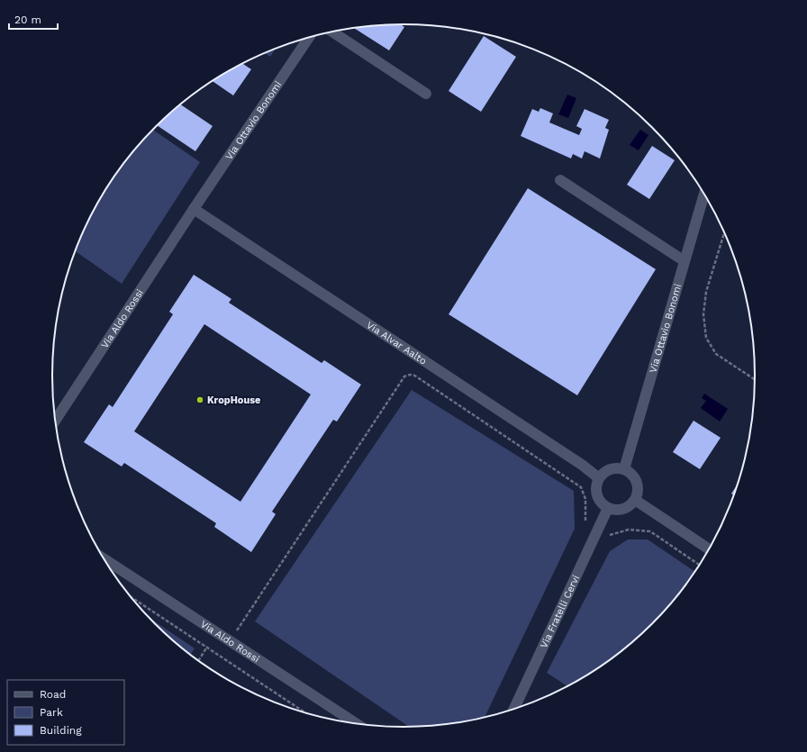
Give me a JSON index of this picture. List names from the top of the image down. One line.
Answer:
{"streets":{"street":["Via Ottavio Bonomi","Via Aldo Rossi","Via Alvar Aalto","Via Fratelli Cervi"]},"crossings":[["Via Ottavio Bonomi","Via Aldo Rossi"],["Via Ottavio Bonomi","Via Alvar Aalto"],["Via Ottavio Bonomi","Via Fratelli Cervi"],["Via Aldo Rossi","Via Alvar Aalto"],["Via Alvar Aalto","Via Fratelli Cervi"]],"places":["KropHouse"],"legend":["Road","Park","Building"],"scale_bar":"20 m"}
